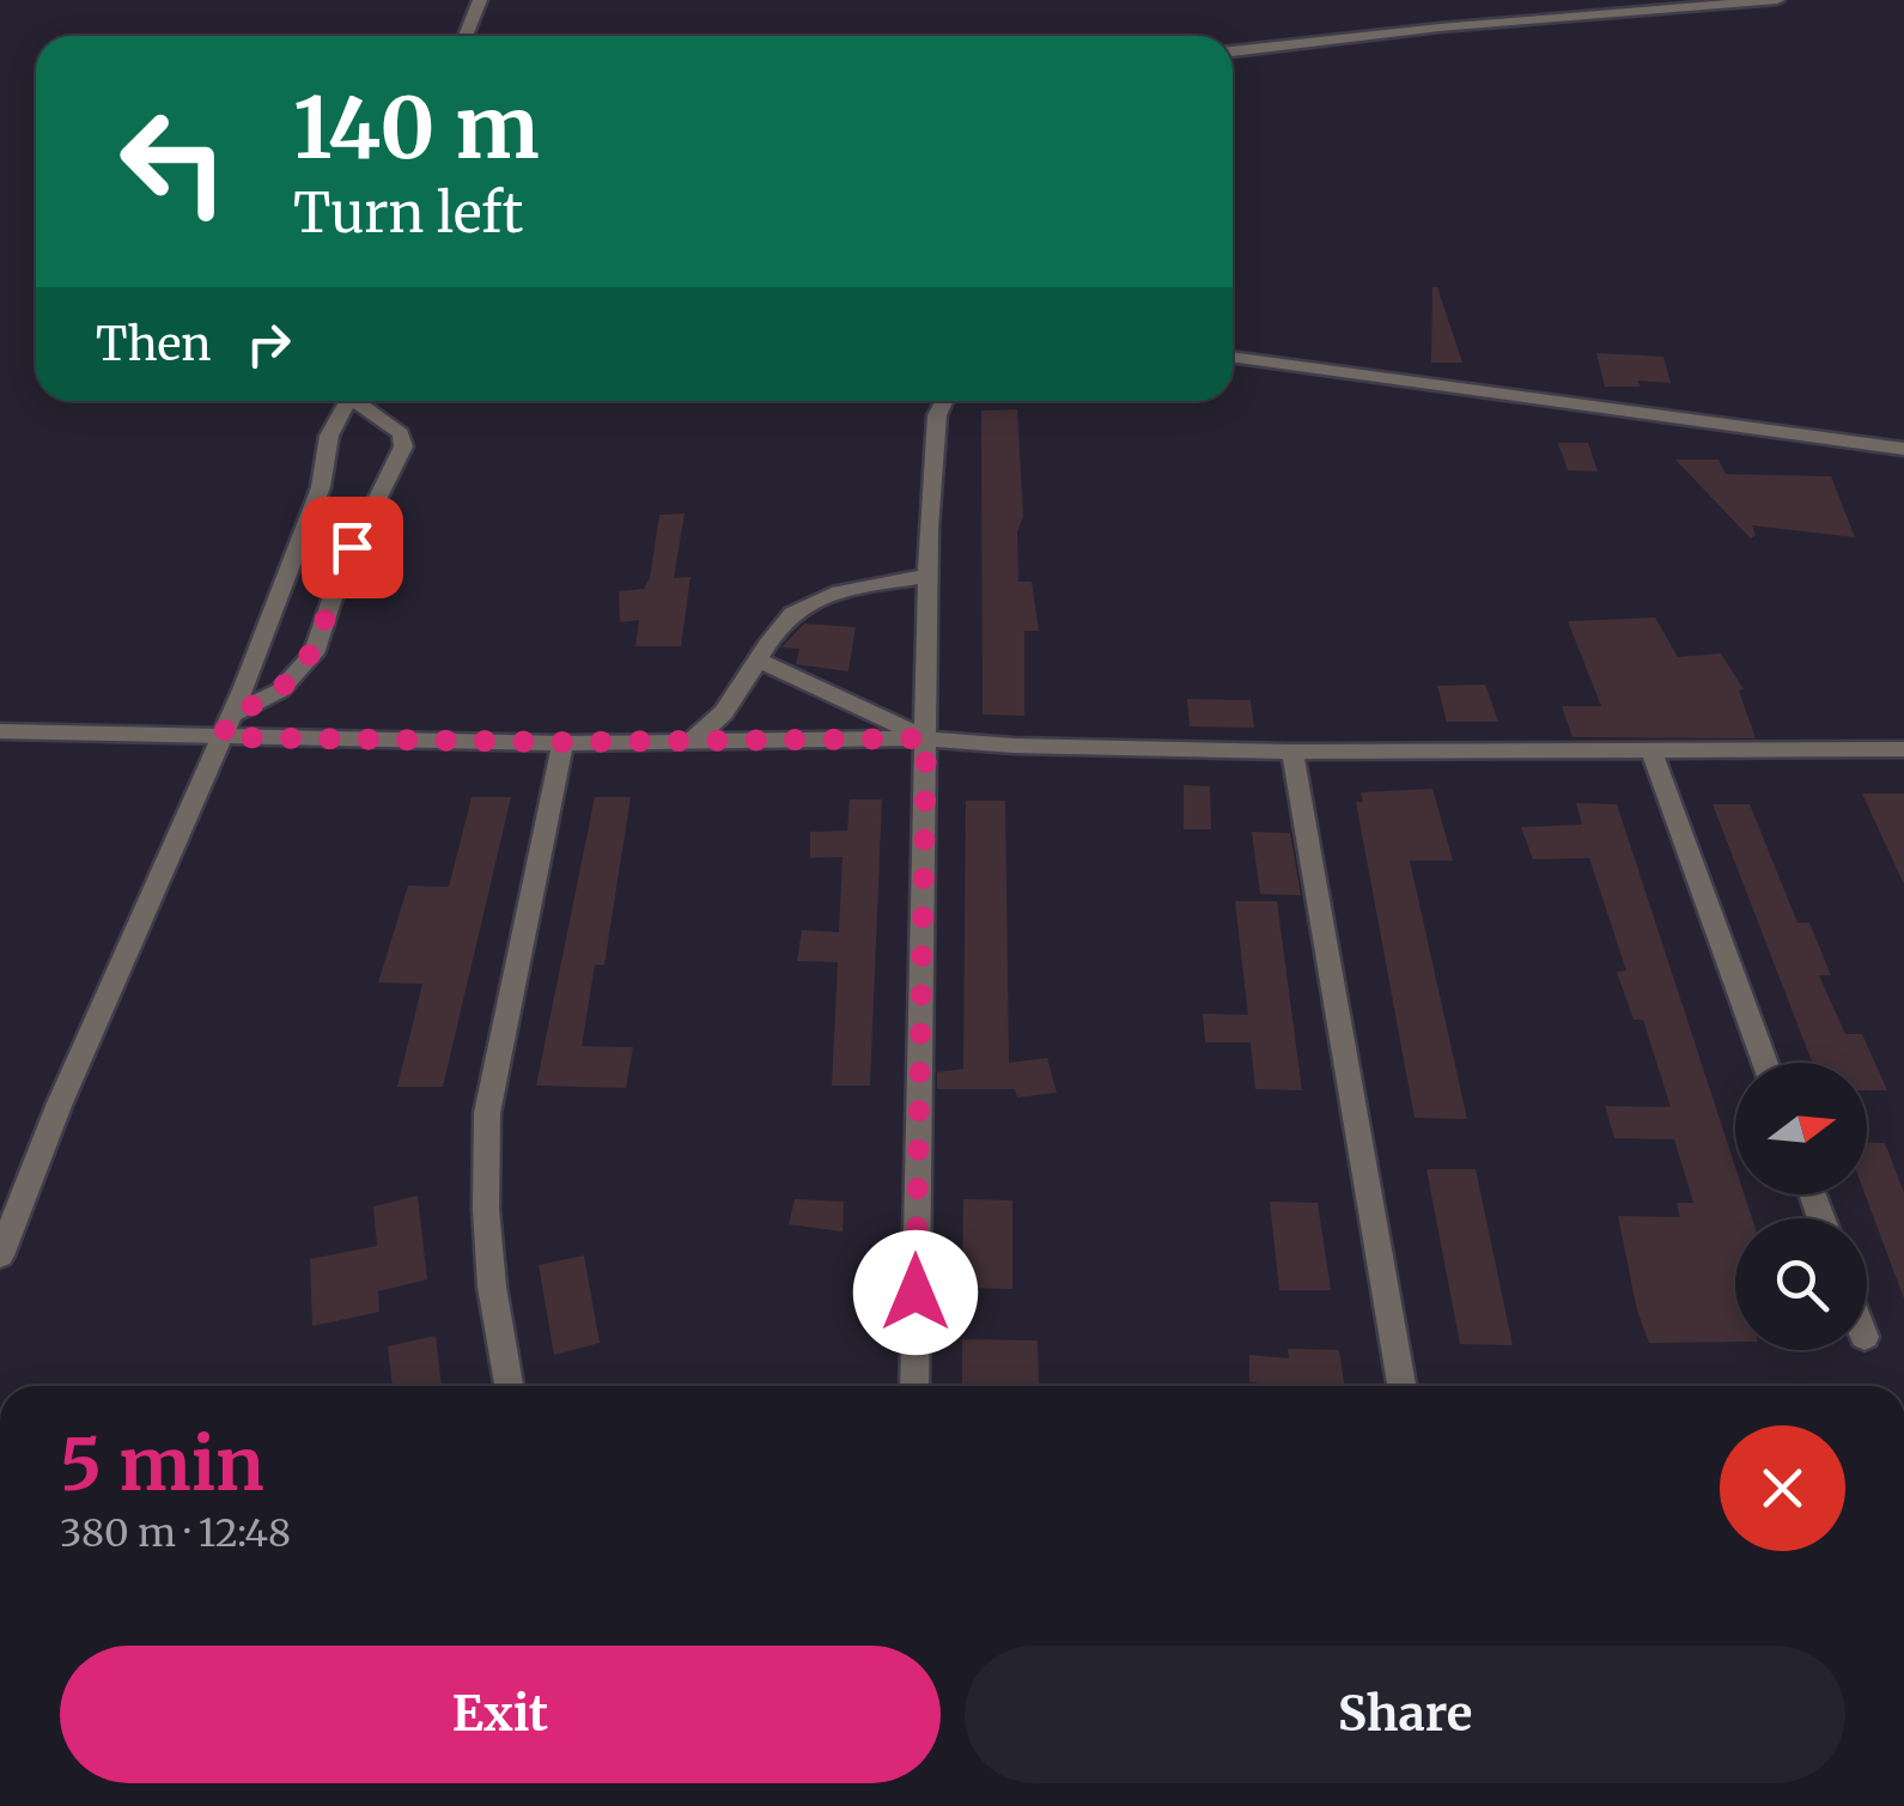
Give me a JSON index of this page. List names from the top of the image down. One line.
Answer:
{"north":"right","page":{"turn":["140 m","Turn left"],"then":"Then","heading":["5 min","380 m · 12:48"],"buttons":["Exit","Share"]}}
